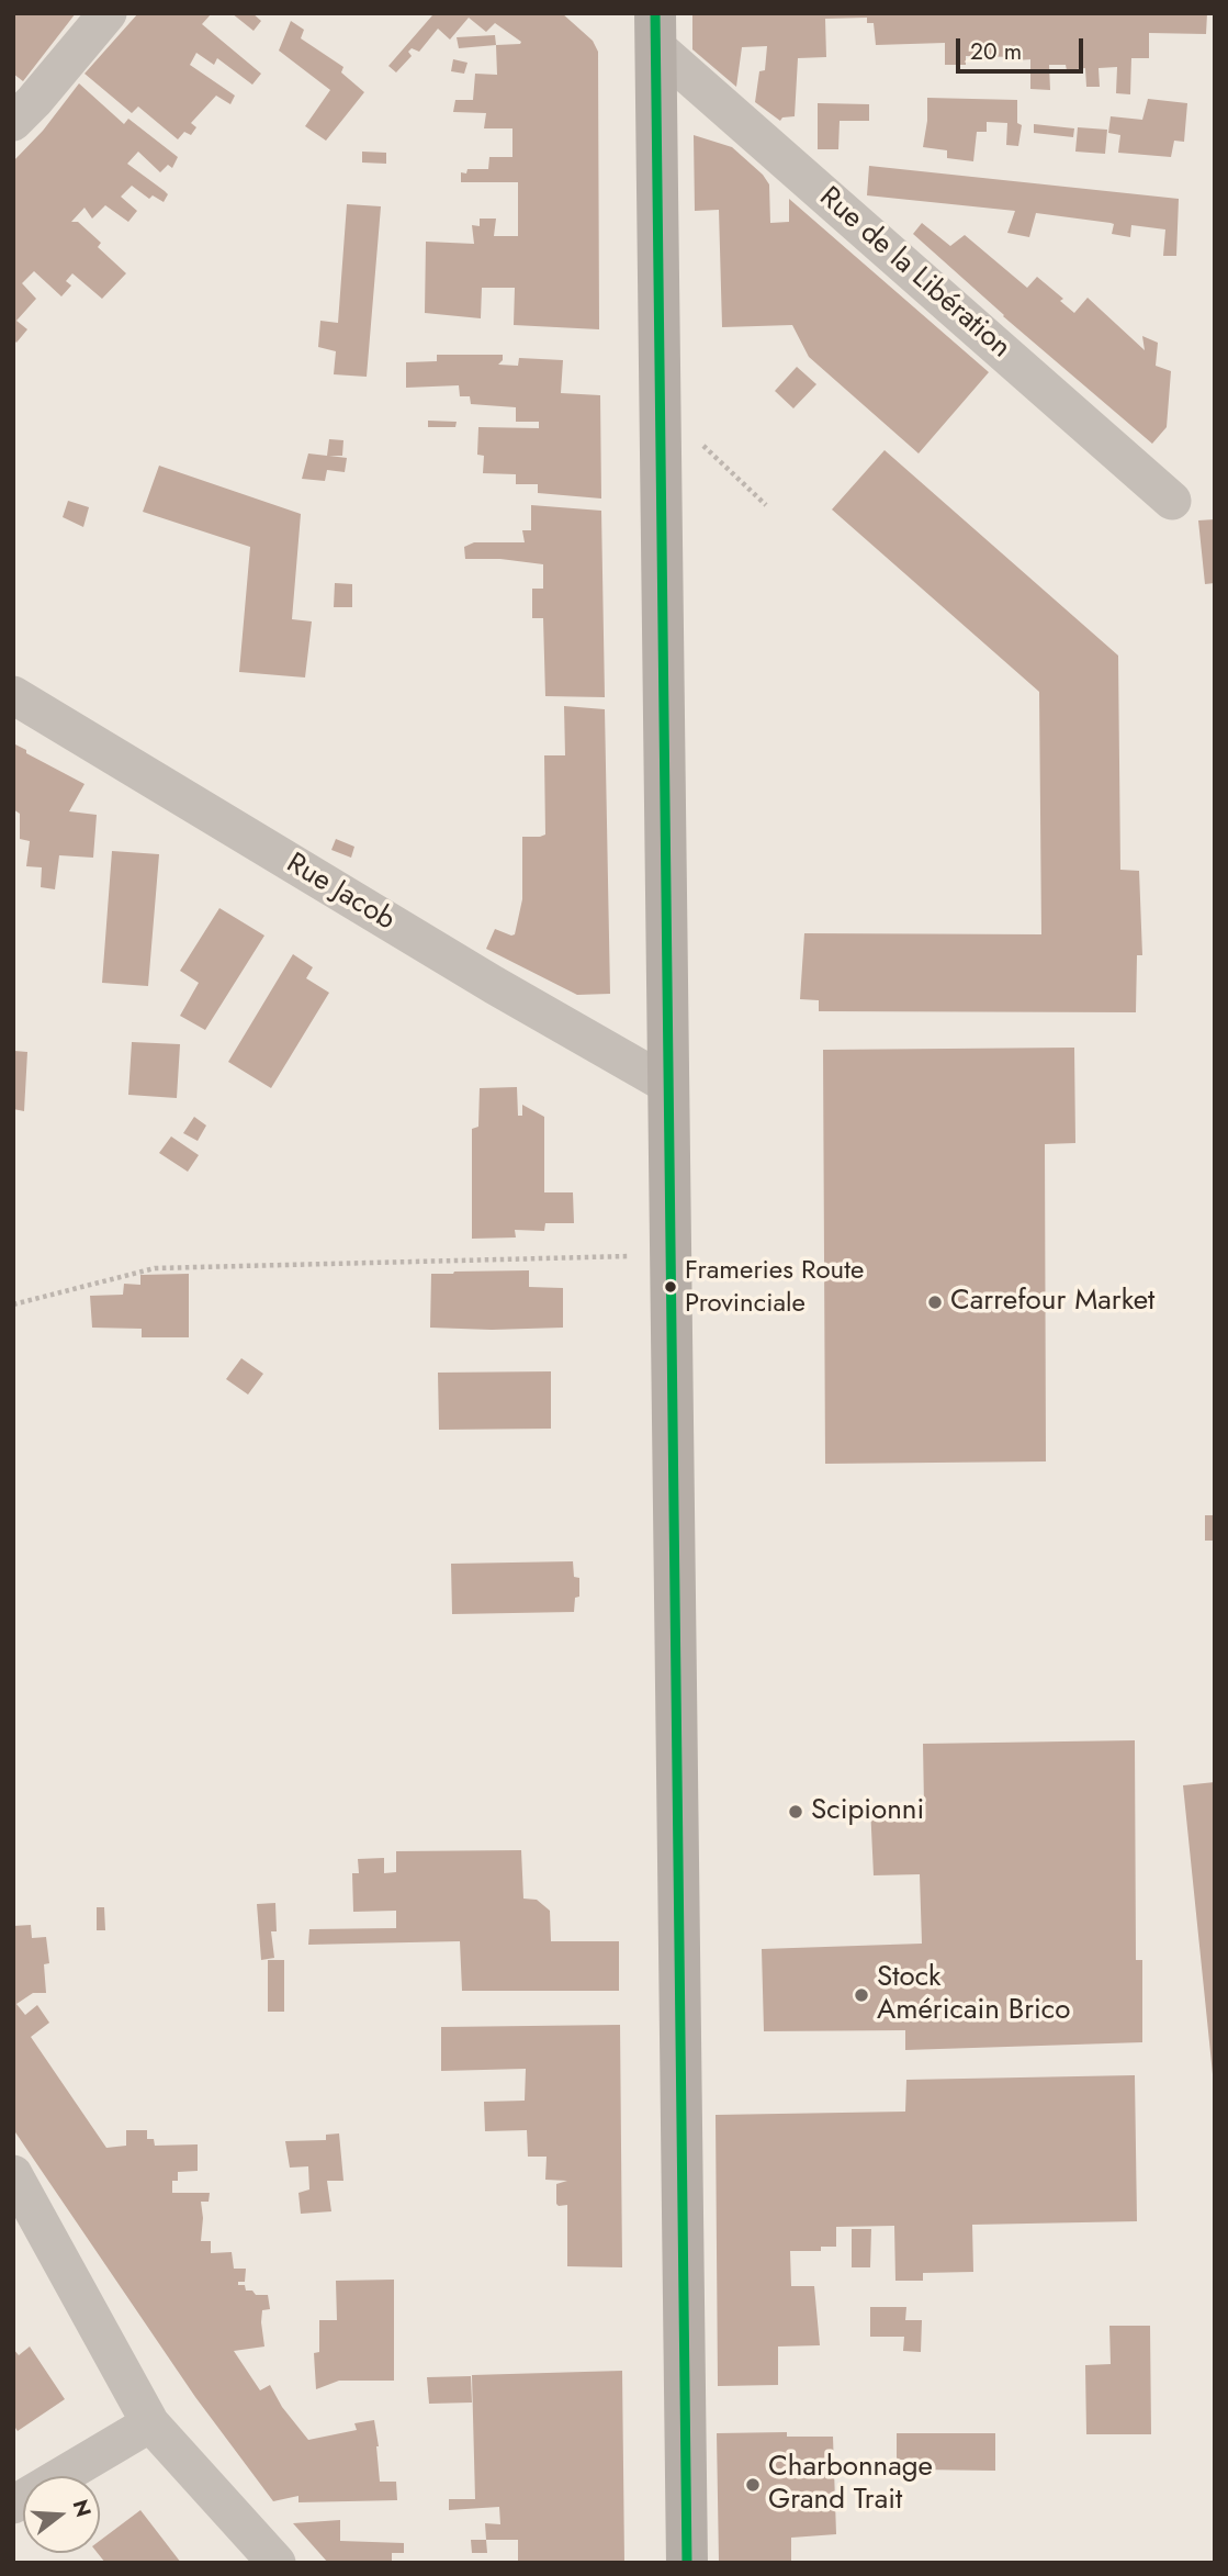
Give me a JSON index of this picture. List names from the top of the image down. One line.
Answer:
{"streets":{"street":["Rue de la Libération","Rue Jacob"]},"places":["Frameries Route Provinciale","Carrefour Market","Scipionni","Stock Américain Brico","Charbonnage Grand Trait"],"scale_bar":"20 m","north":"right"}
